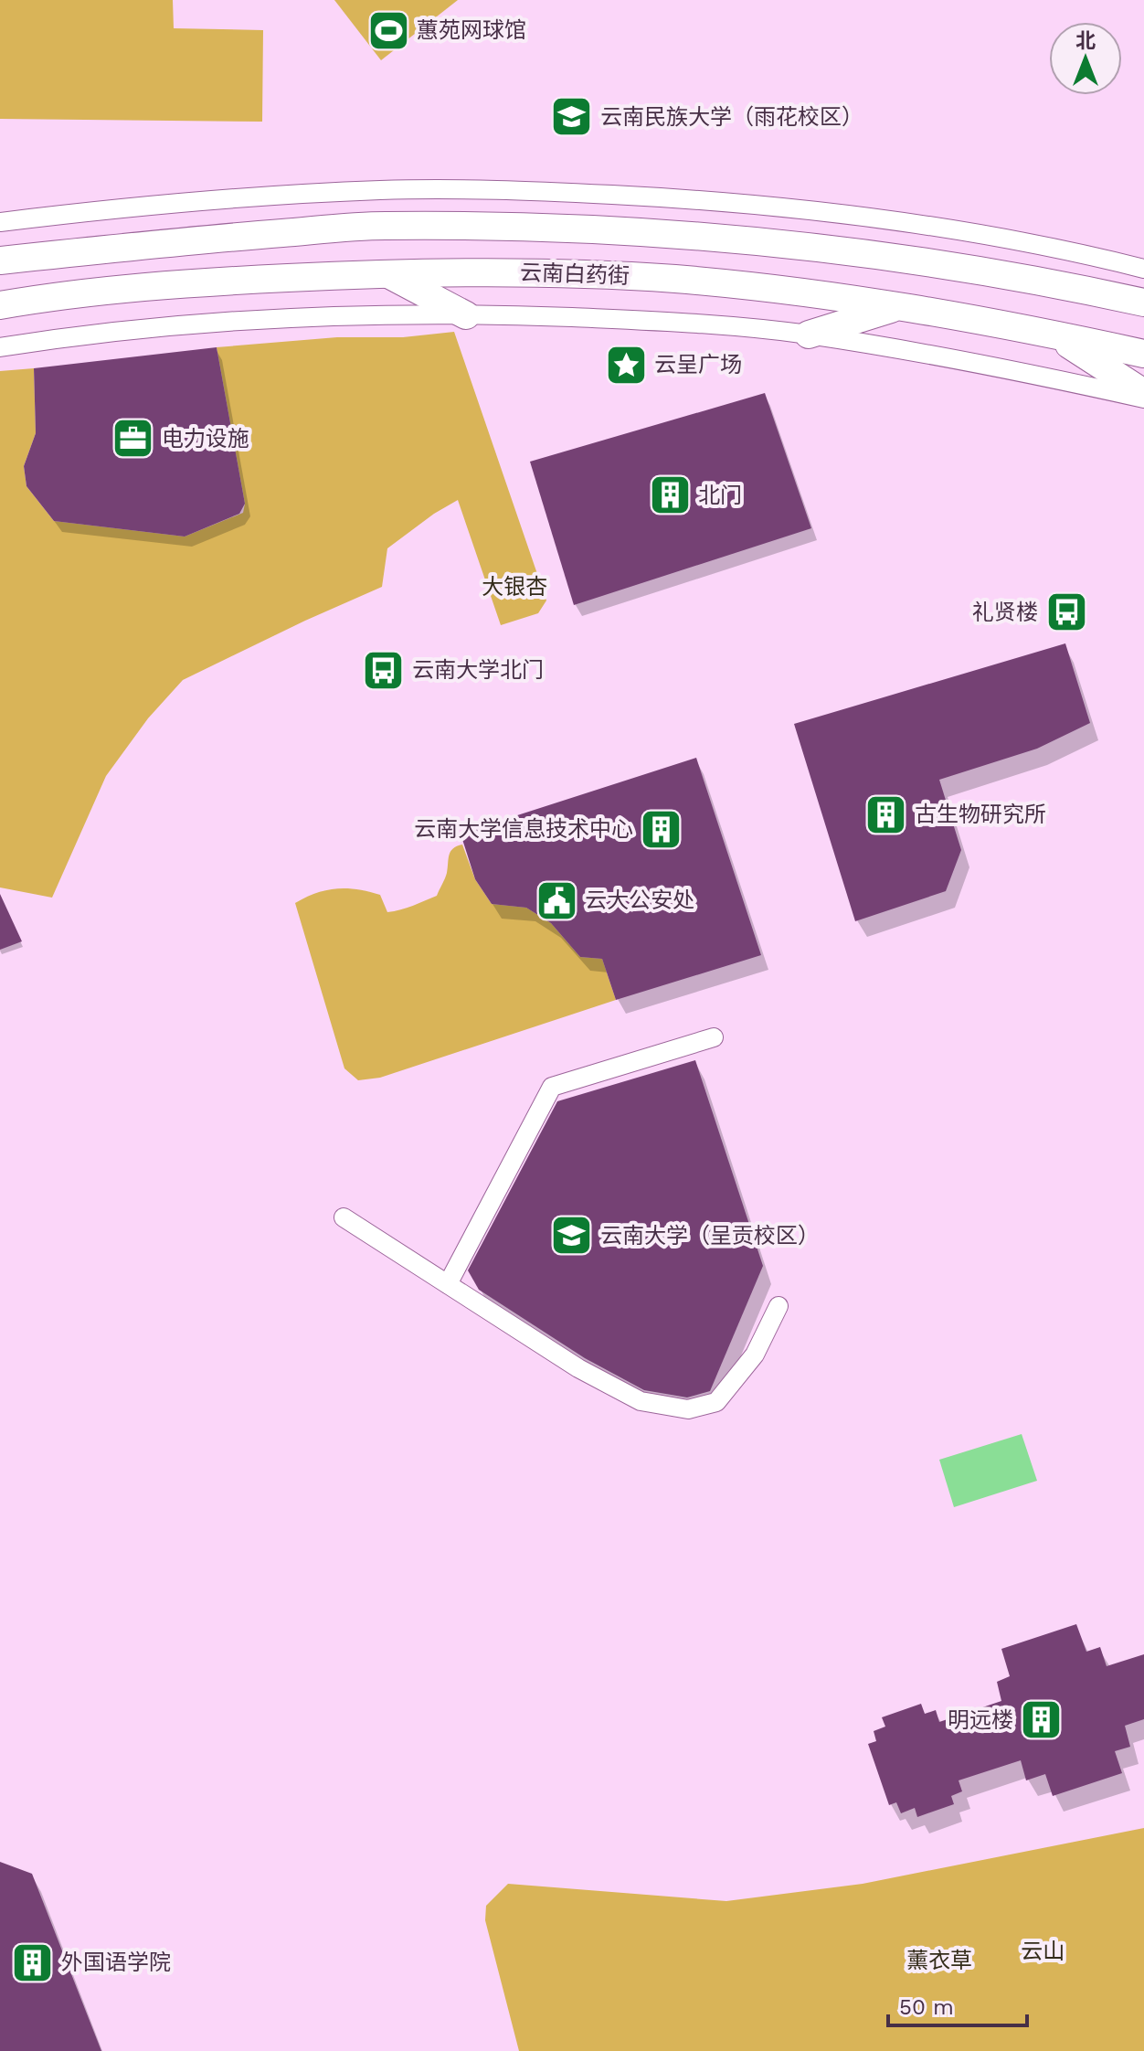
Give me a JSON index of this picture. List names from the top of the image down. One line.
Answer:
{"streets":{"main road":["云南白药街"]},"parks":["大银杏","云山","薰衣草"],"places":{"sports":["蕙苑网球馆"],"school or university":["云南民族大学（雨花校区）","云南大学（呈贡校区）"],"place":["云呈广场"],"office":["电力设施"],"building":["北门","古生物研究所","云南大学信息技术中心","明远楼","外国语学院"],"bus stop":["礼贤楼","云南大学北门"],"public building":["云大公安处"]},"scale_bar":"50 m","north":"top"}
